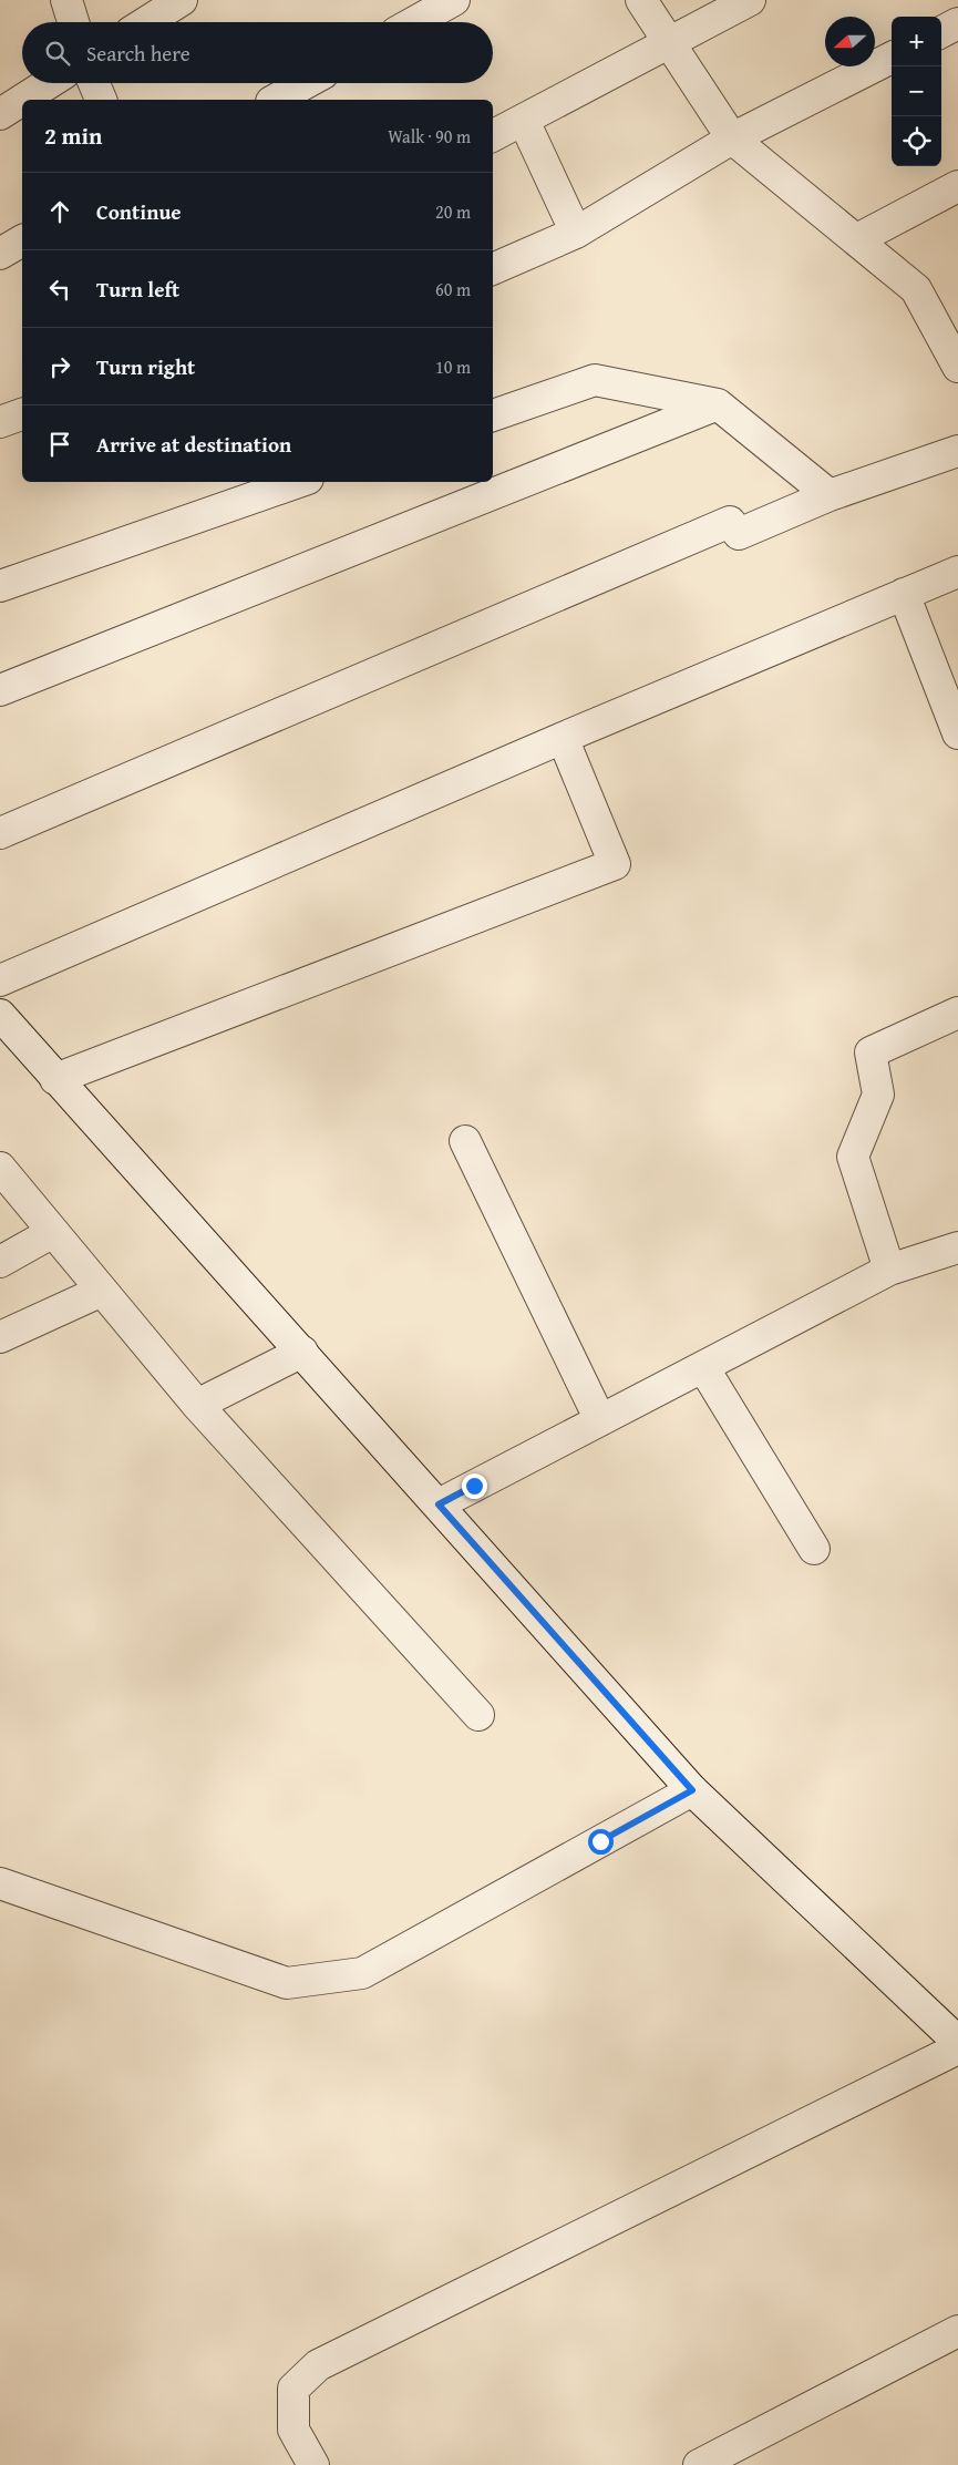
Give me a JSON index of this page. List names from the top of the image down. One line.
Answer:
{"north":"left","page":{"map_buttons":["+","−"],"search":"Search here","heading":["2 min","Walk · 90 m"],"list":[["Continue","20 m"],["Turn left","60 m"],["Turn right","10 m"],"Arrive at destination"]}}
